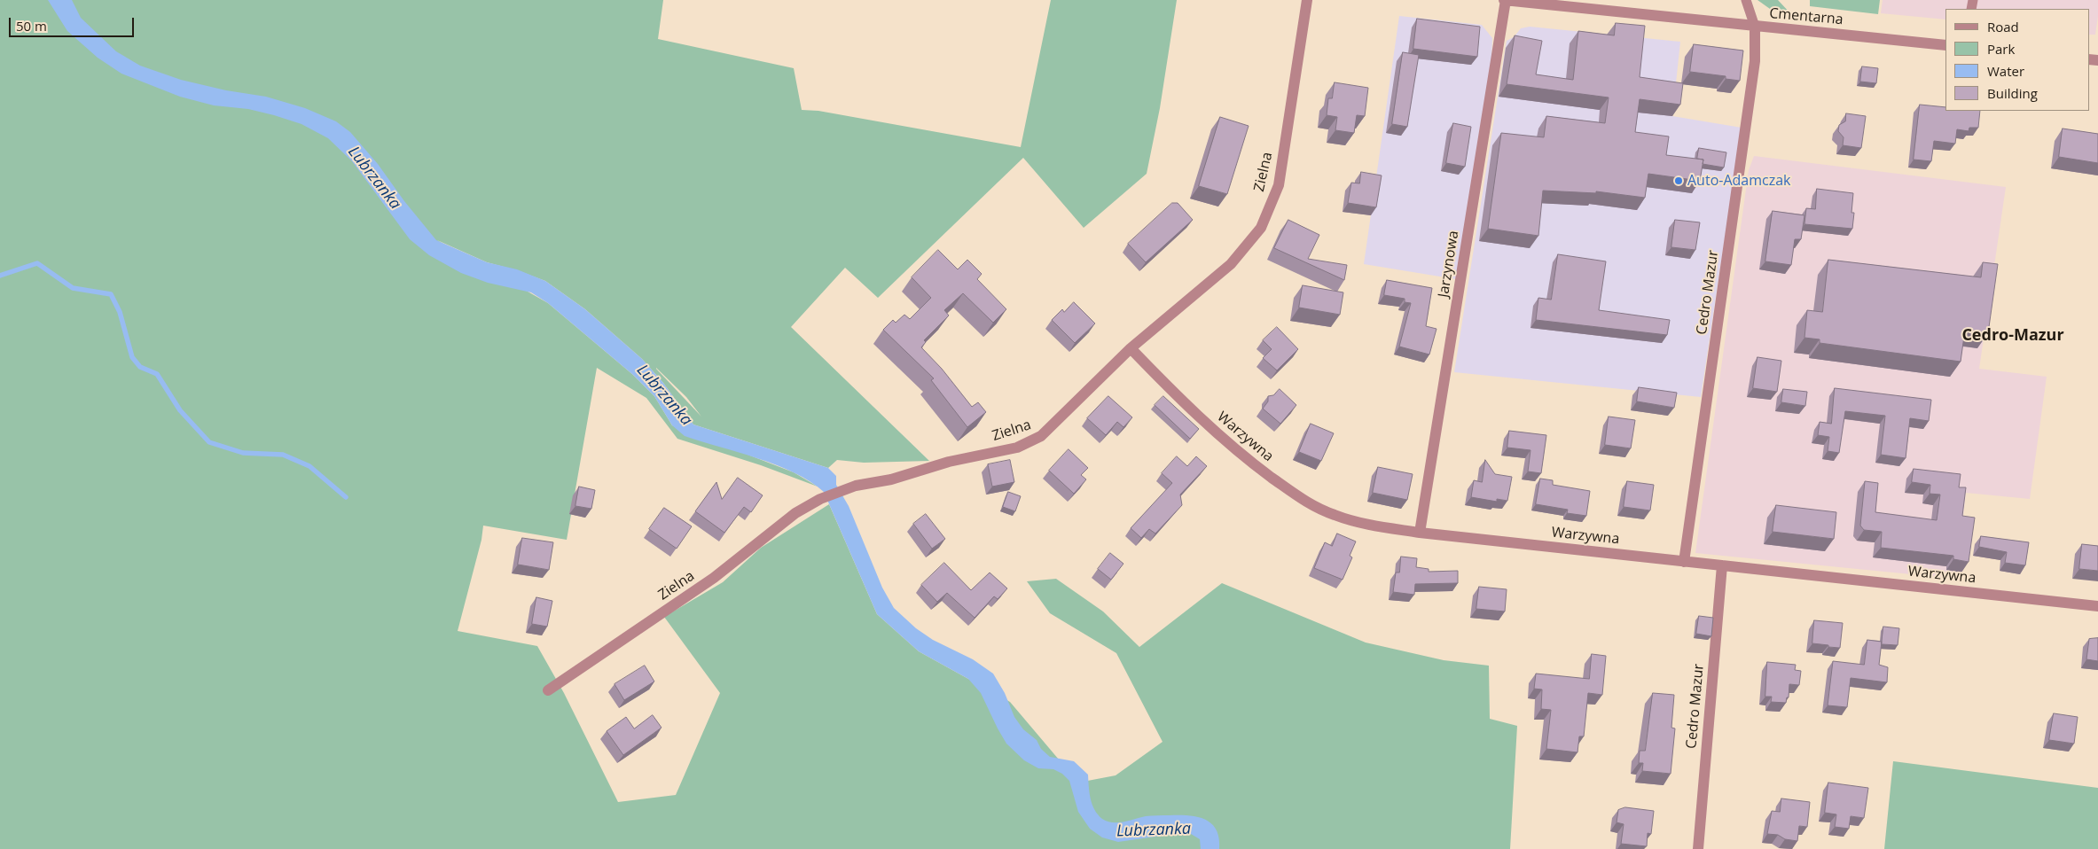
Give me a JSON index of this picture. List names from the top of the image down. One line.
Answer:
{"streets":{"street":["Cmentarna","Zielna","Jarzynowa","Cedro Mazur","Warzywna"]},"crossings":[["Cmentarna","Jarzynowa"],["Cmentarna","Cedro Mazur"],["Zielna","Warzywna"],["Jarzynowa","Warzywna"],["Cedro Mazur","Warzywna"]],"districts":["Cedro-Mazur"],"water":["Lubrzanka"],"places":["Auto-Adamczak"],"legend":["Road","Park","Water","Building"],"scale_bar":"50 m"}
